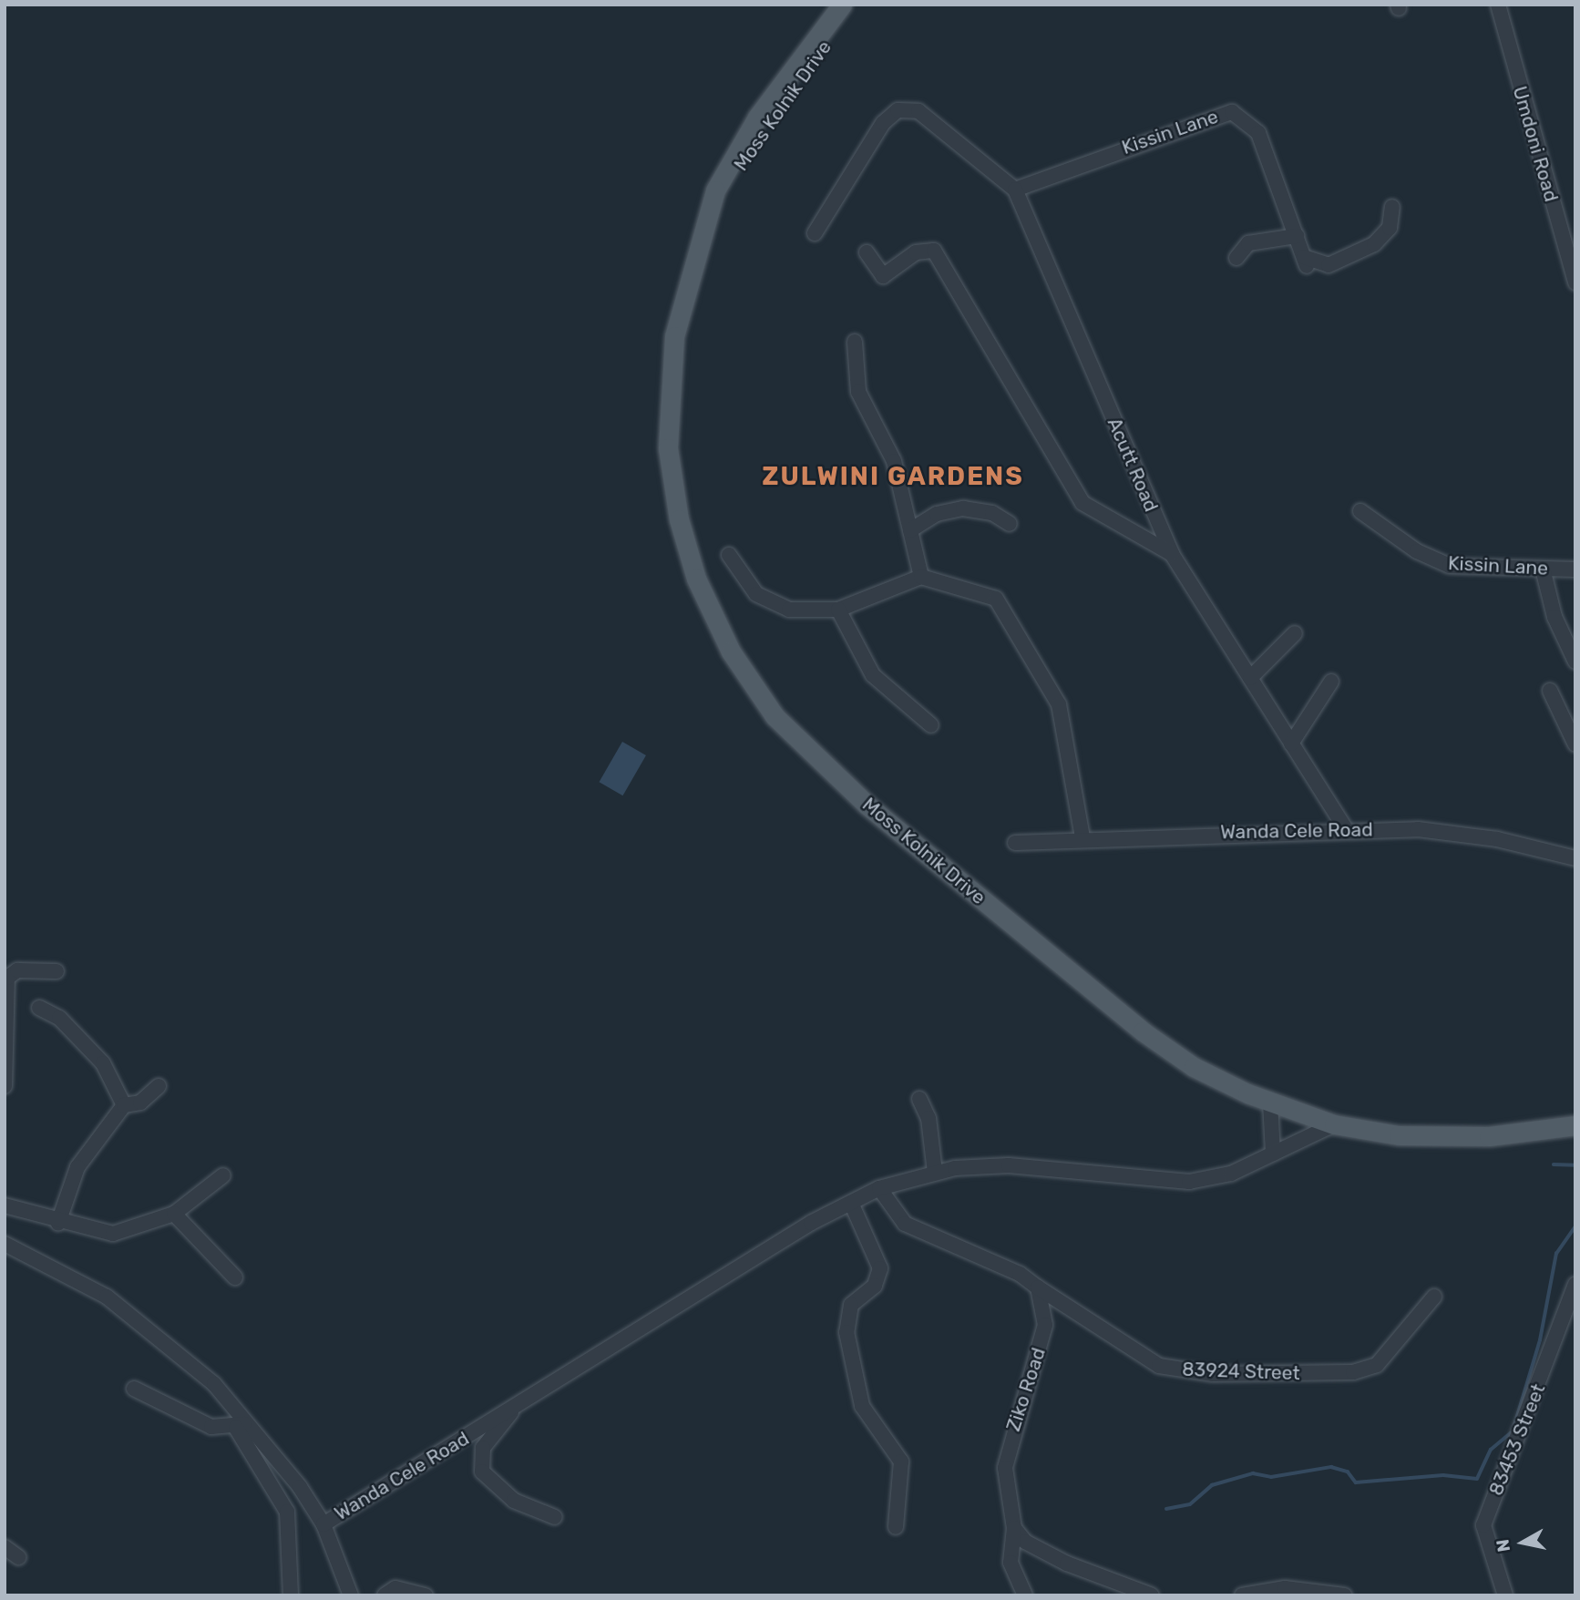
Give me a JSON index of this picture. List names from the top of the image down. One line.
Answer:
{"streets":{"main road":["Moss Kolnik Drive"],"street":["Kissin Lane","Umdoni Road","Acutt Road","Wanda Cele Road","83924 Street","Ziko Road","83453 Street"]},"crossings":[["Moss Kolnik Drive","Wanda Cele Road"],["Kissin Lane","Acutt Road"],["Acutt Road","Wanda Cele Road"],["83924 Street","Ziko Road"]],"districts":["ZULWINI GARDENS"],"north":"left"}
